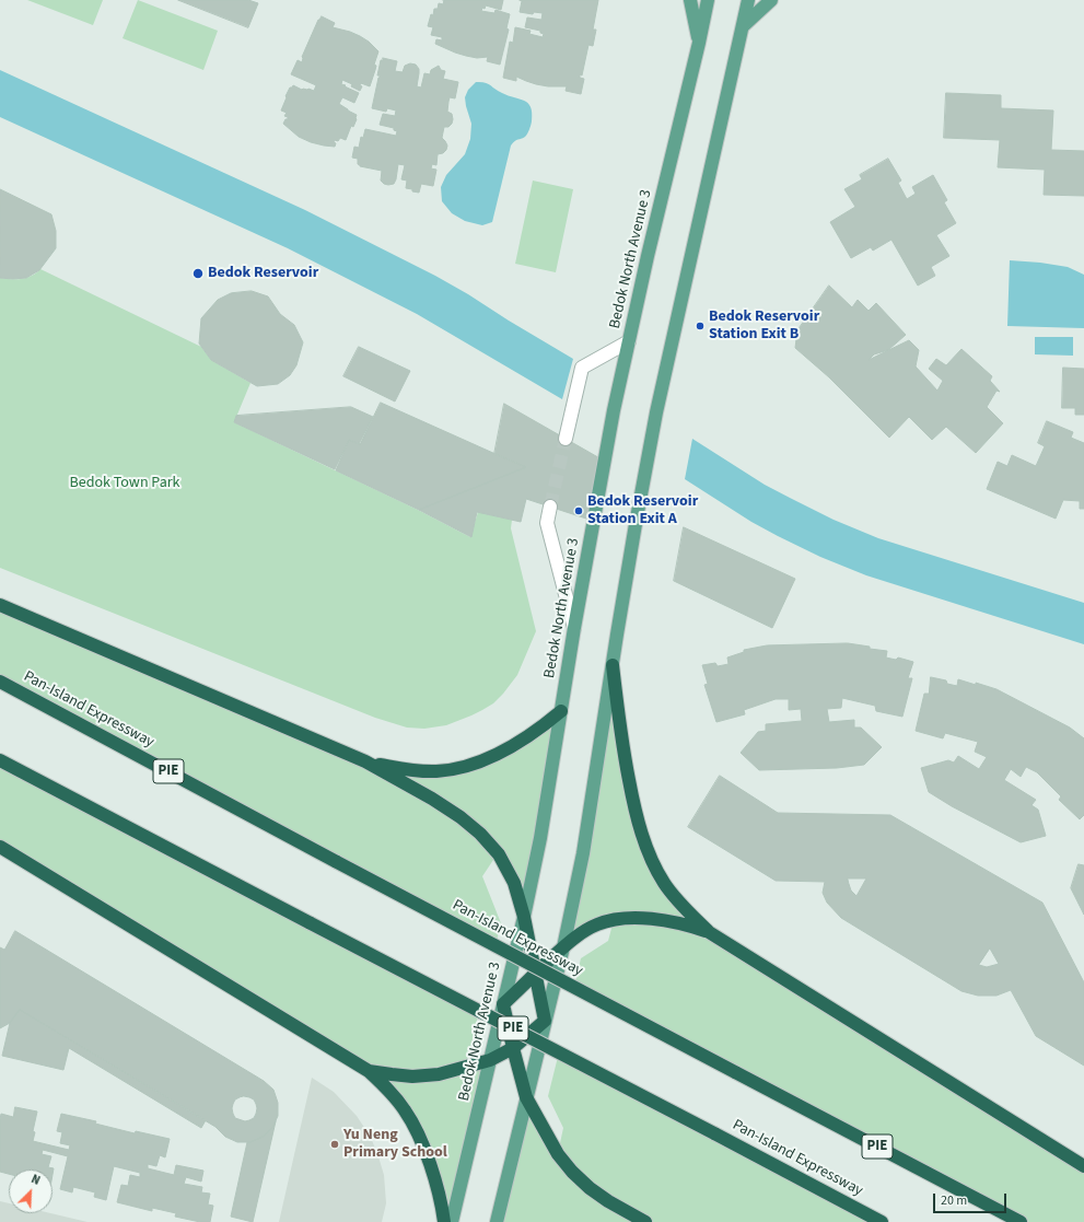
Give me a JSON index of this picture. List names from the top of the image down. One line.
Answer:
{"streets":{"highway":["Pan-Island Expressway","PIE"],"main road":["Bedok North Avenue 3"]},"parks":["Bedok Town Park"],"places":["Bedok Reservoir","Bedok Reservoir Station Exit B","Bedok Reservoir Station Exit A","Yu Neng Primary School"],"scale_bar":"20 m","north":"top right"}
